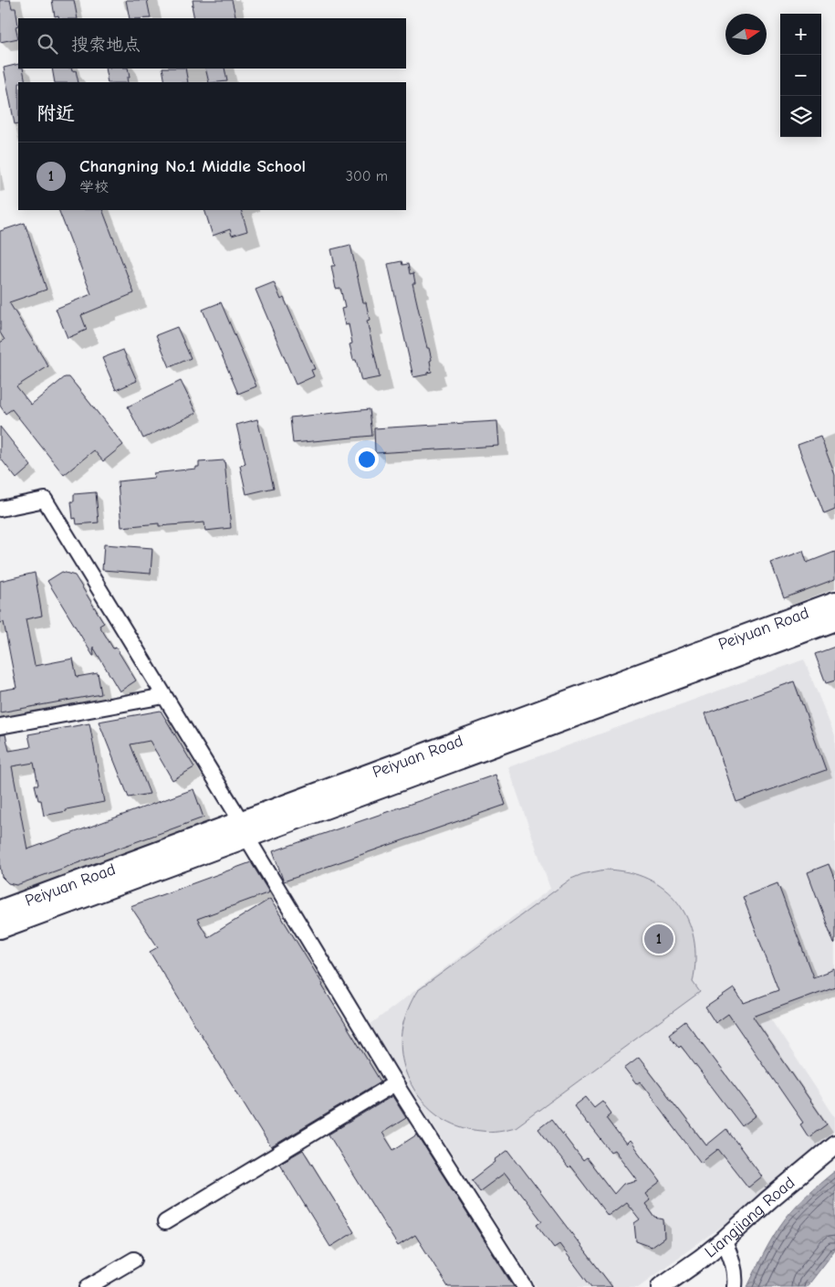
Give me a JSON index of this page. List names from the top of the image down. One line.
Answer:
{"streets":{"main road":["Peiyuan Road"],"street":["Liangjiang Road"]},"north":"right","page":{"map_buttons":["+","−"],"search":"搜索地点","heading":"附近","list":[{"mark":"1","name":"Changning No.1 Middle School","note":"学校","value":"300 m"}],"pins":"1"}}
